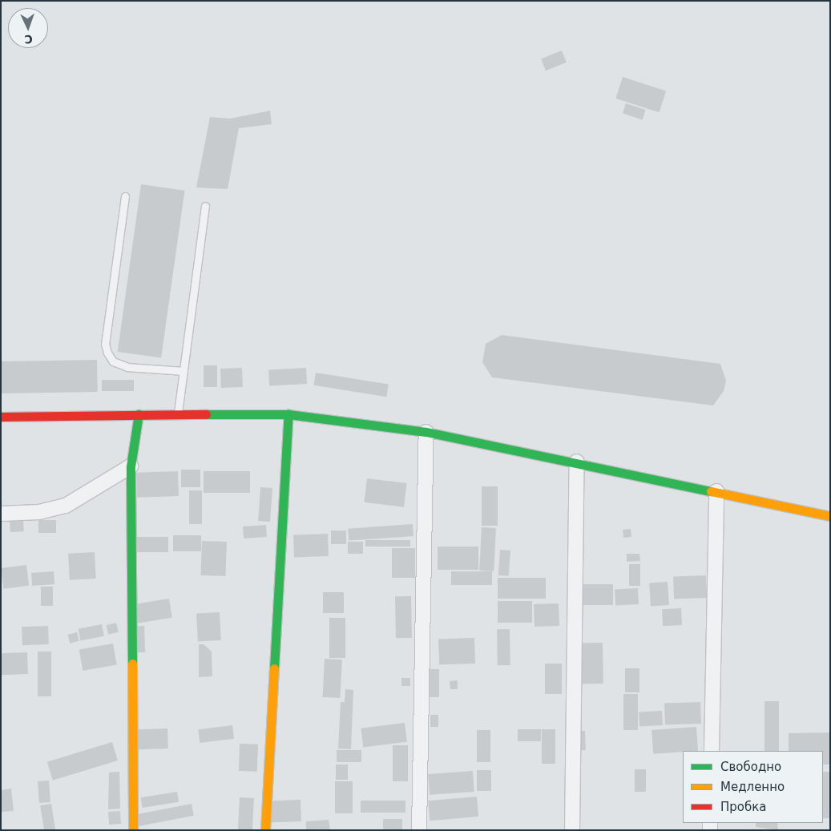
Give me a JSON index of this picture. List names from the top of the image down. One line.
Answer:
{"legend":["Свободно","Медленно","Пробка"],"north":"bottom"}
